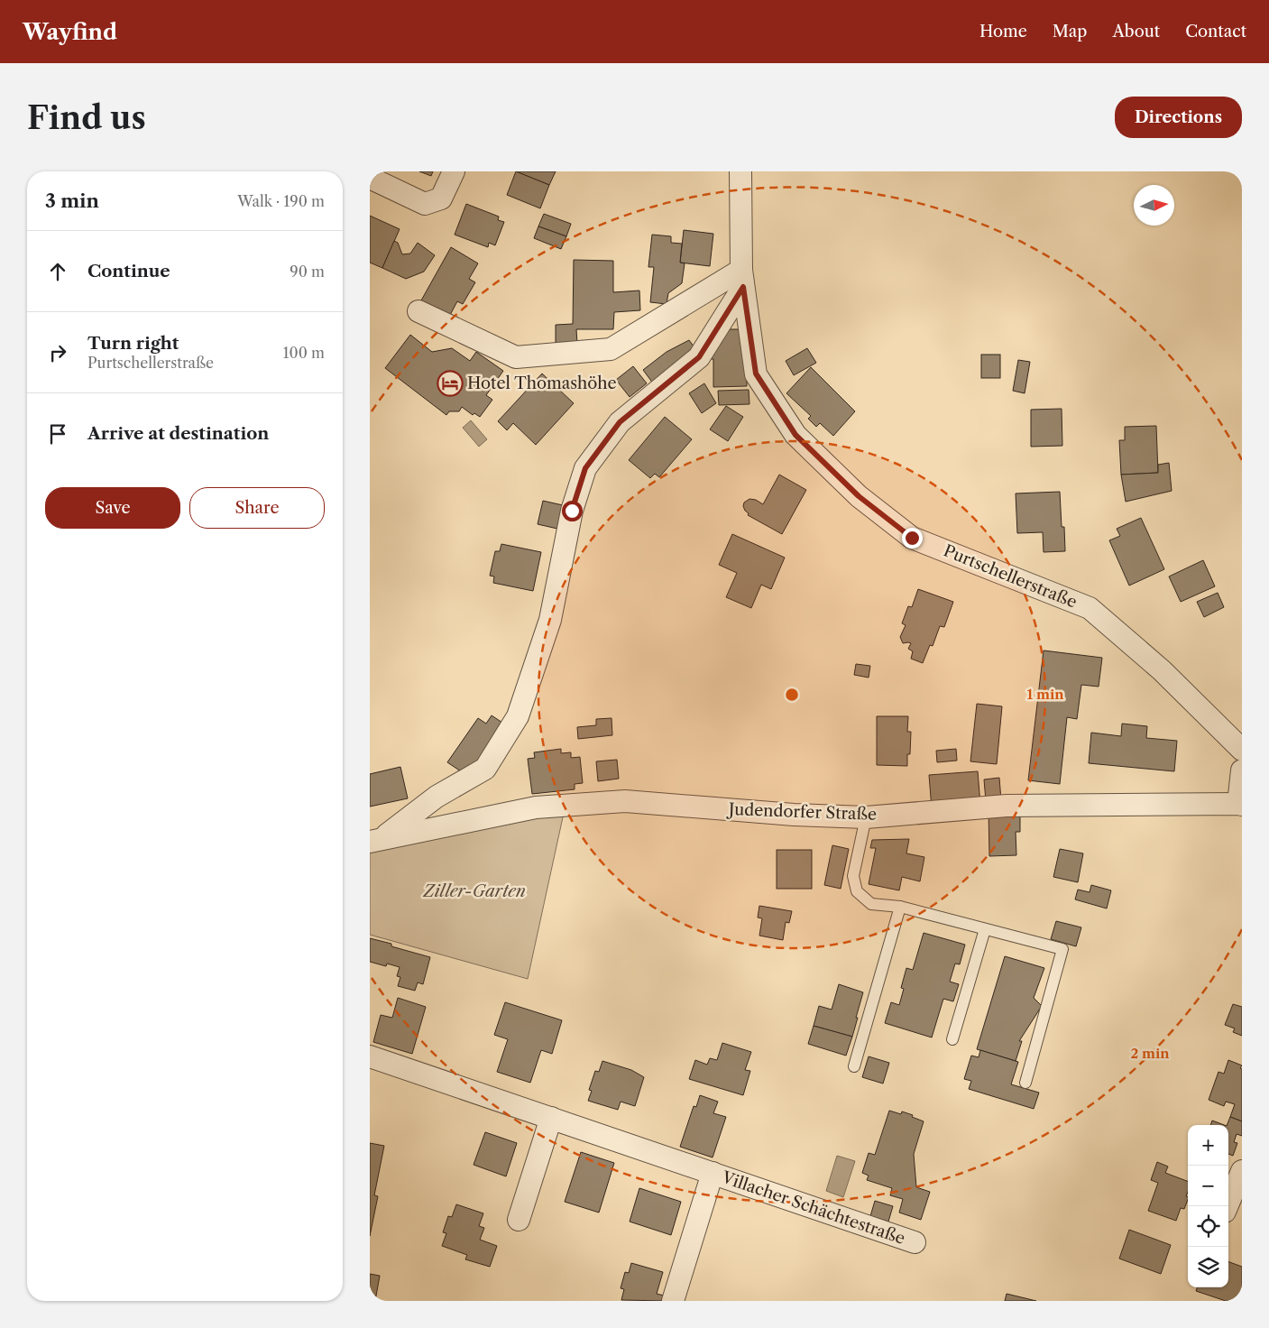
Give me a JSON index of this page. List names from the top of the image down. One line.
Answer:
{"streets":{"street":["Purtschellerstraße","Judendorfer Straße","Villacher Schächtestraße"]},"parks":["Ziller-Garten"],"places":{"hotel":["Hotel Thomashöhe"]},"north":"right","page":{"header":"Wayfind","nav":["Home","Map","About","Contact"],"buttons":["Directions",["Save","Share"]],"title":"Find us","heading":["3 min","Walk · 190 m"],"list":[["Continue","90 m"],["Turn right","Purtschellerstraße","100 m"],"Arrive at destination"],"map_buttons":["+","−"]},"rings":["1 min","2 min"]}
